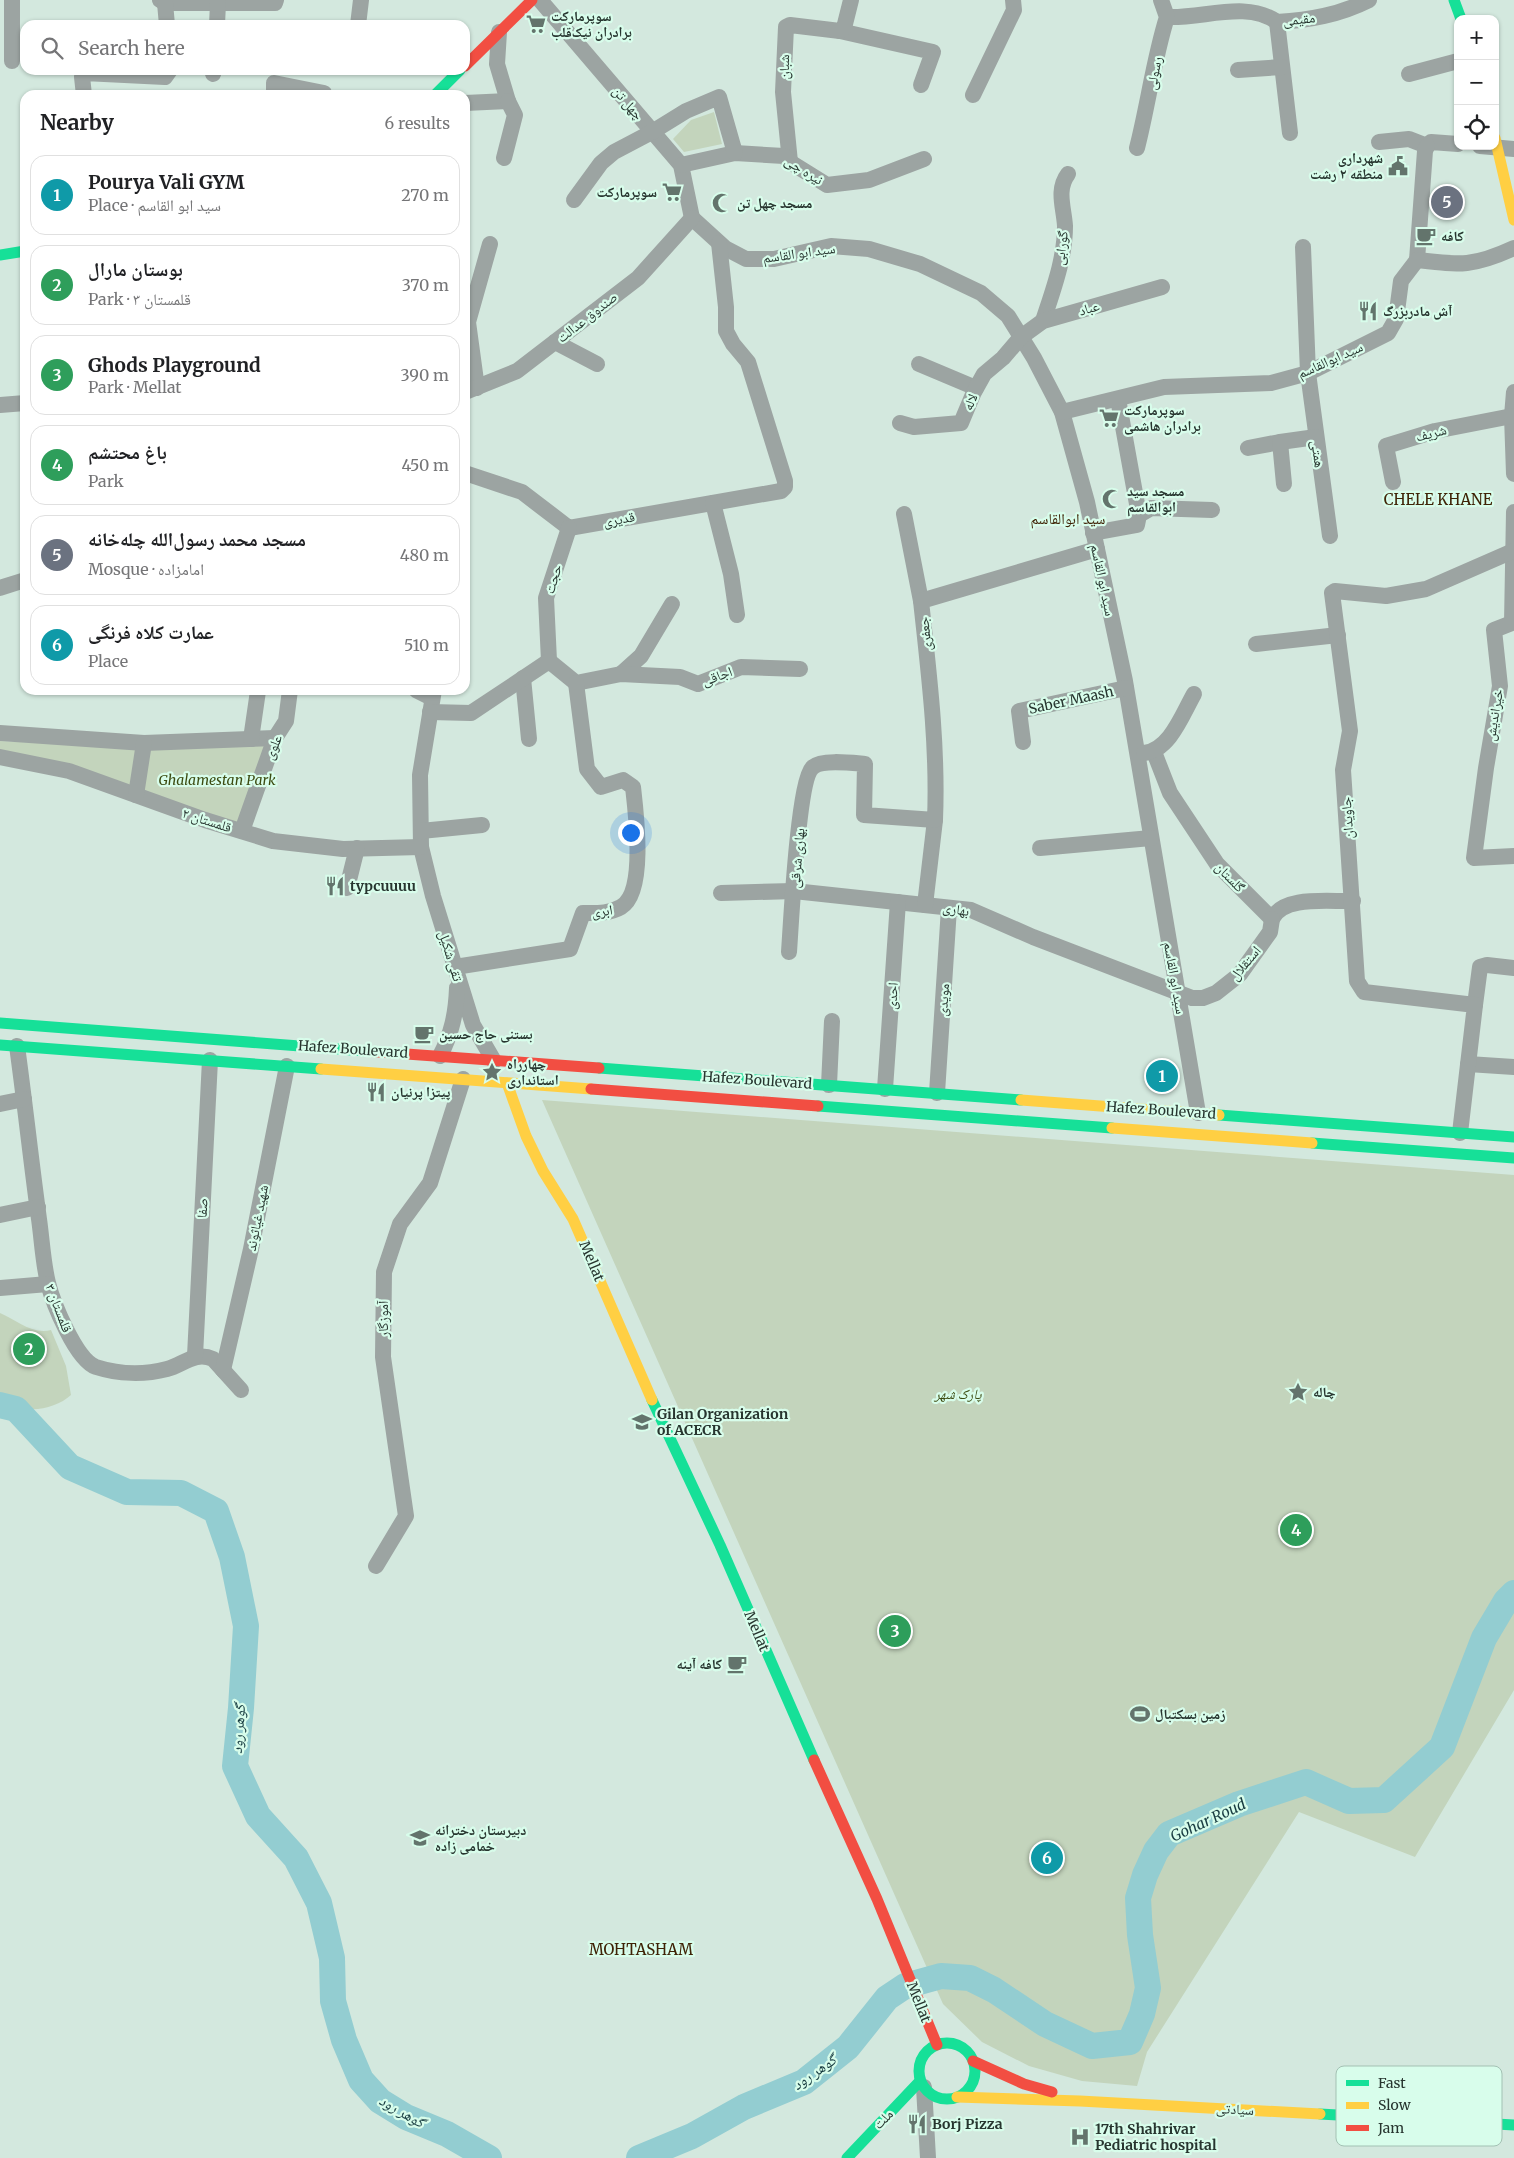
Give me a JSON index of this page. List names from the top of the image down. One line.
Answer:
{"streets":{"main road":["Hafez Boulevard","Mellat","سیادتی","ملت"],"street":["مقیمی","شبان","رسولی","چهل تن","نیره چی","گورابی","سید ابو القاسم","عباد","صندوق عدالت","سید ابوالقاسم","لاله","شریف","همتی","قدیری","حجت","جعفری","اجاقی","Saber Maash","خیراندیش","علوی","جاویدان","قلمستان ۲","بهاری شرقی","گلستان","بهاری","ابری","تقی شکیل","استقلال","احدی","مویدی","صفا","شهید غیاثوند","قلمستان ۳","آموزگار"]},"crossings":[["مقیمی","رسولی"],["شبان","نیره چی"],["چهل تن","نیره چی"],["چهل تن","سید ابو القاسم"],["چهل تن","صندوق عدالت"],["گورابی","عباد"],["سید ابو القاسم","عباد"],["سید ابو القاسم","صندوق عدالت"],["سید ابو القاسم","سید ابوالقاسم"],["سید ابو القاسم","لاله"],["سید ابو القاسم","قدیری"],["سید ابو القاسم","جعفری"],["سید ابو القاسم","Saber Maash"],["سید ابو القاسم","بهاری"],["سید ابو القاسم","استقلال"],["سید ابو القاسم","Hafez Boulevard"],["عباد","لاله"],["سید ابوالقاسم","همتی"],["قدیری","حجت"],["جعفری","بهاری شرقی"],["جعفری","بهاری"],["اجاقی","ابری"],["خیراندیش","جاویدان"],["علوی","قلمستان ۲"],["قلمستان ۲","تقی شکیل"],["بهاری شرقی","بهاری"],["گلستان","استقلال"],["بهاری","استقلال"],["بهاری","احدی"],["بهاری","مویدی"],["ابری","تقی شکیل"],["تقی شکیل","Hafez Boulevard"],["احدی","Hafez Boulevard"],["مویدی","Hafez Boulevard"],["Hafez Boulevard","صفا"],["Hafez Boulevard","شهید غیاثوند"],["Hafez Boulevard","Mellat"],["Hafez Boulevard","قلمستان ۳"],["Hafez Boulevard","آموزگار"],["صفا","قلمستان ۳"],["Mellat","سیادتی"],["Mellat","ملت"],["سیادتی","ملت"]],"districts":["CHELE KHANE","سید ابوالقاسم","MOHTASHAM"],"water":["گوهر رود","Gohar Roud"],"parks":["Ghalamestan Park","پارک شهر"],"places":{"supermarket":["سوپرمارکت برادران نیک‌قلب","سوپرمارکت","سوپرمارکت برادران هاشمی"],"public building":["شهرداری منطقه ۲ رشت"],"mosque":["مسجد چهل تن","مسجد سید ابوالقاسم"],"cafe":["کافه","بستنی حاج حسین","کافه آینه"],"restaurant":["آش مادربزرگ","typcuuuu","پیتزا پرنیان","Borj Pizza"],"place":["چهارراه استانداری","چاله"],"school or university":["Gilan Organization of ACECR","دبیرستان دخترانه خمامی زاده"],"sports":["زمین بسکتبال"],"hospital":["17th Shahrivar Pediatric hospital"]},"legend":["Fast","Slow","Jam"],"page":{"map_buttons":["+","−"],"search":"Search here","heading":["Nearby","6 results"],"list":[{"mark":"1","name":"Pourya Vali GYM","note":"Place · سید ابو القاسم","value":"270 m"},{"mark":"2","name":"بوستان مارال","note":"Park · قلمستان ۳","value":"370 m"},{"mark":"3","name":"Ghods Playground","note":"Park · Mellat","value":"390 m"},{"mark":"4","name":"باغ محتشم","note":"Park","value":"450 m"},{"mark":"5","name":"مسجد محمد رسول‌‌الله چله‌خانه","note":"Mosque · امامزاده","value":"480 m"},{"mark":"6","name":"عمارت کلاه فرنگی","note":"Place","value":"510 m"}],"pins":["5","1","2","4","3","6"]}}
